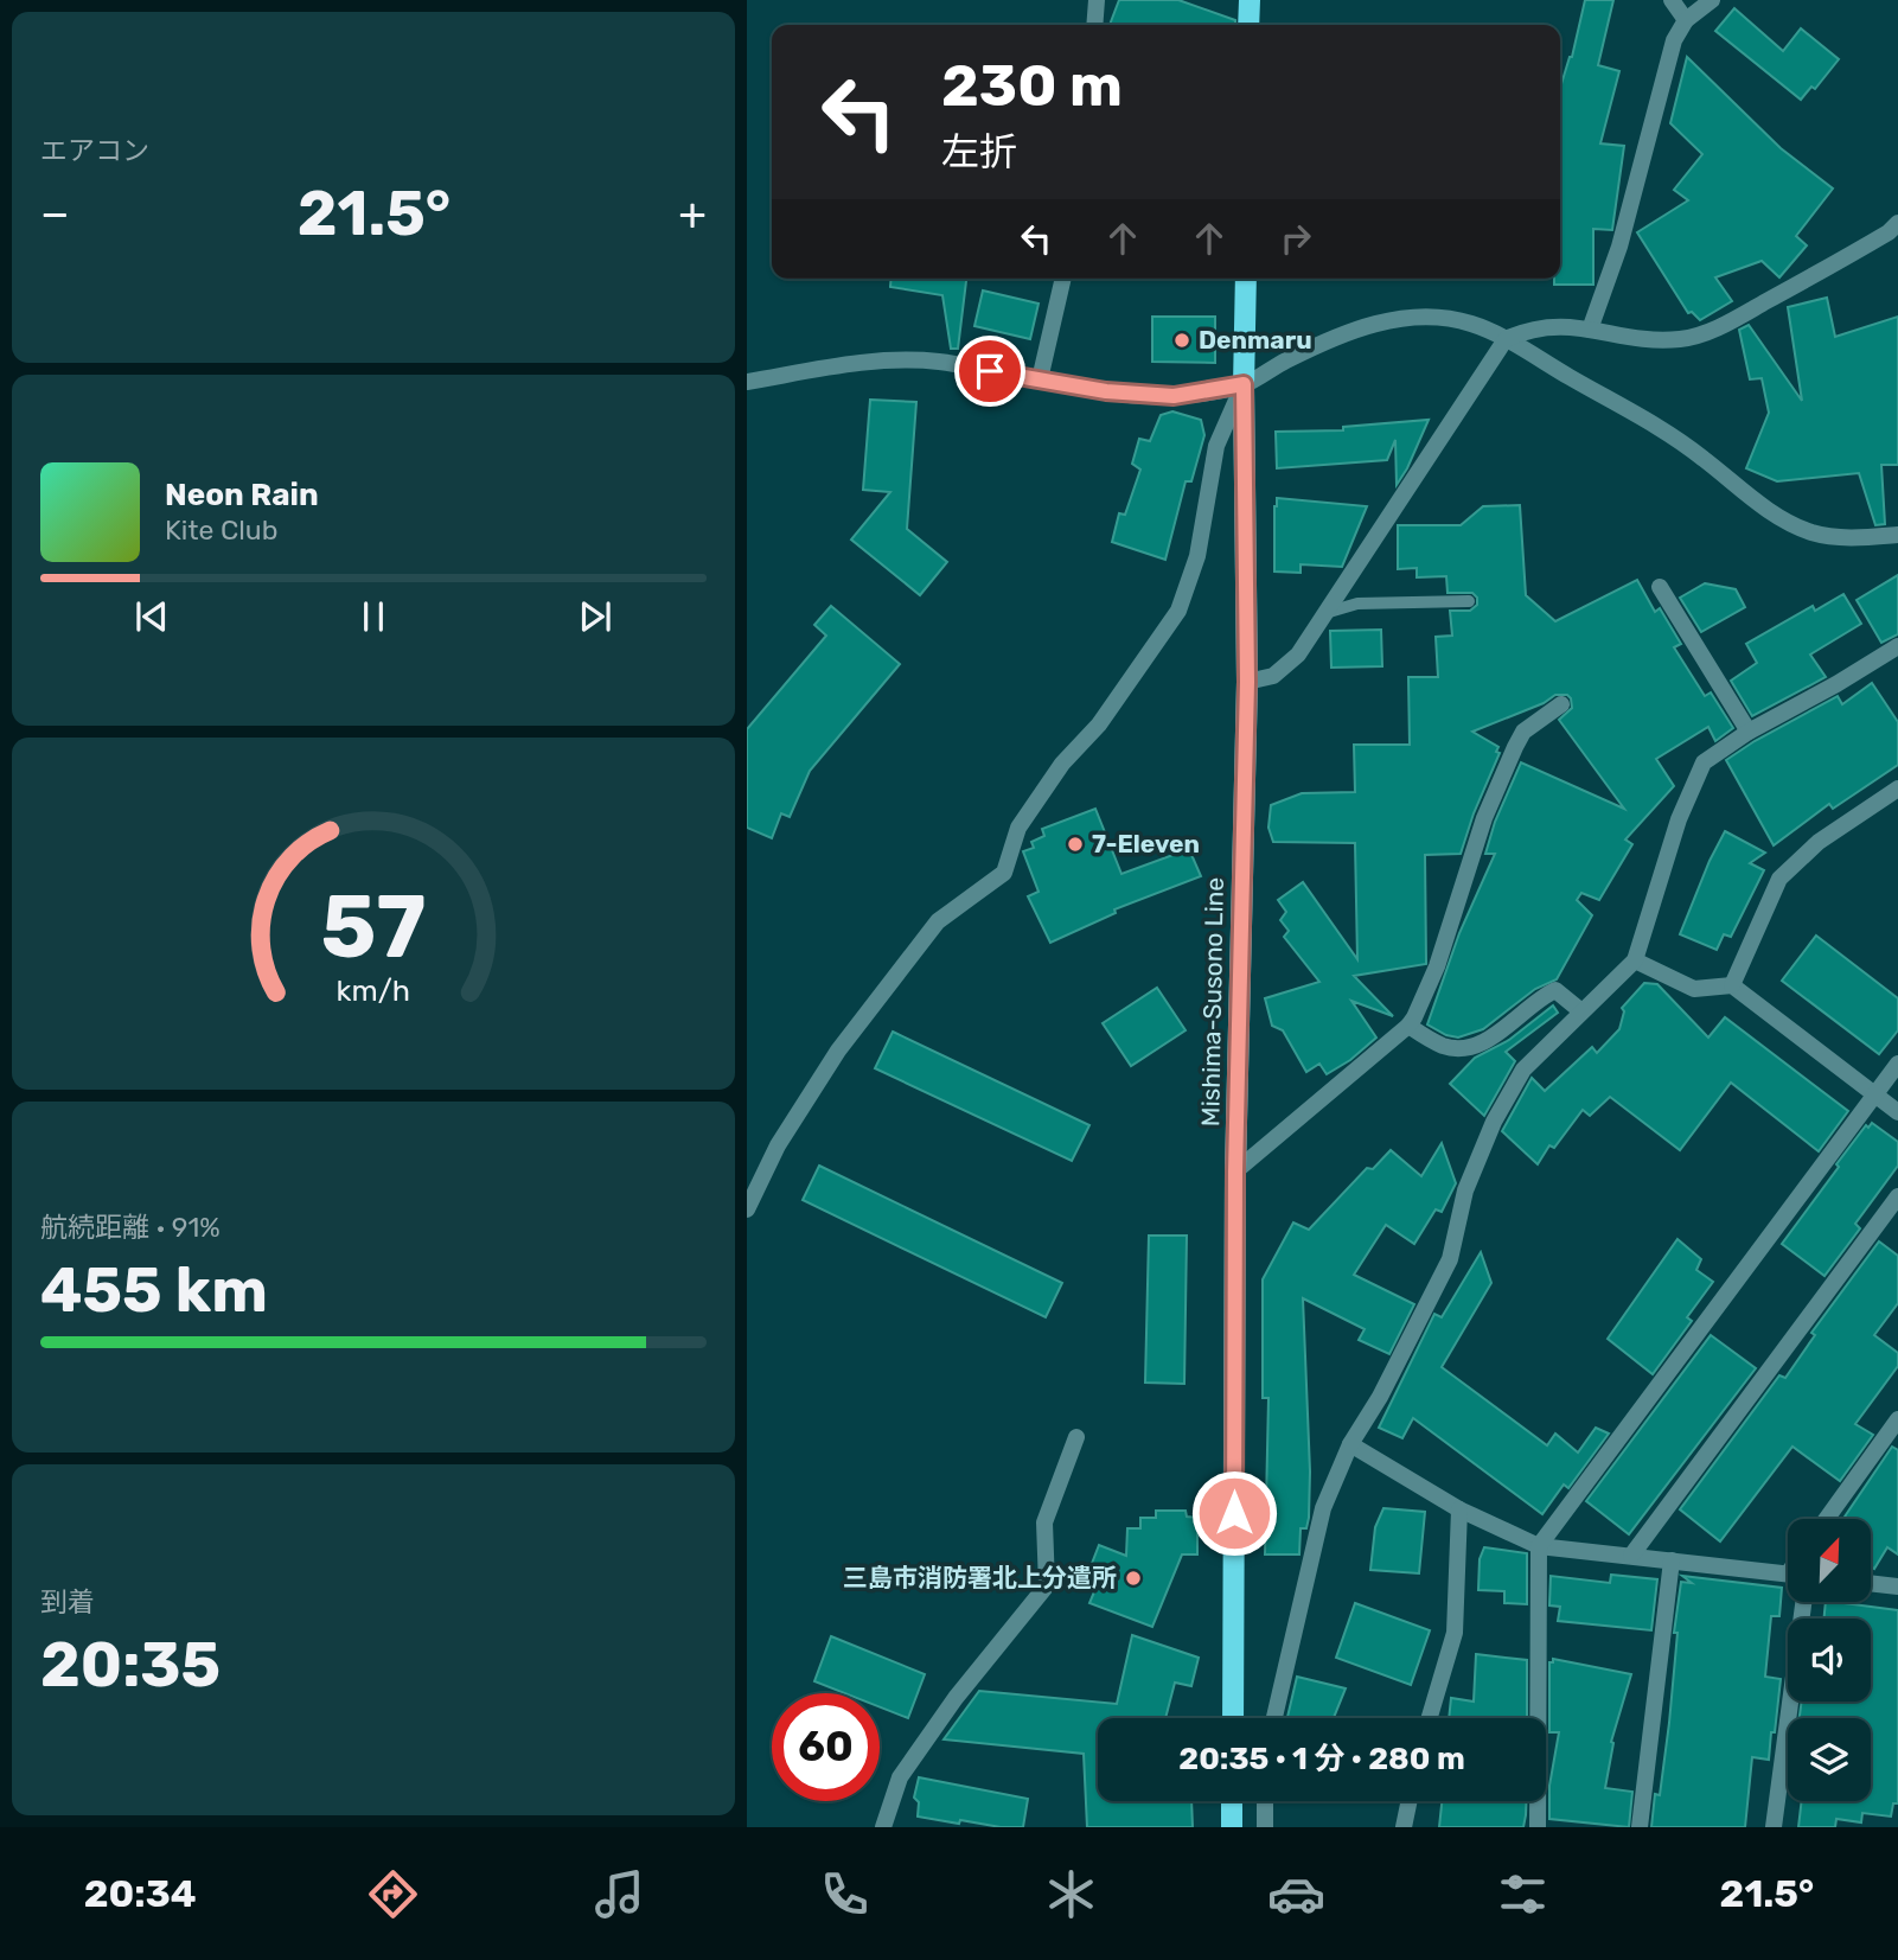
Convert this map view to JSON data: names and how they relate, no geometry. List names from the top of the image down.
{
  "streets": {
    "main road": ["Mishima-Susono Line"]
  },
  "places": ["Denmaru", "7-Eleven", "三島市消防署北上分遣所"],
  "north": "top right",
  "page": {
    "tile": [
      "エアコン",
      ["航続距離 · 91%", "455 km"],
      ["到着", "20:35"]
    ],
    "turn": ["230 m", "左折"],
    "heat": ["−", "21.5°", "+"],
    "song": ["Neon Rain", "Kite Club"],
    "limit": "60",
    "trip": "20:35 · 1 分 · 280 m",
    "tabs": ["20:34", "21.5°"],
    "gauge": ["57", "km/h"]
  }
}
